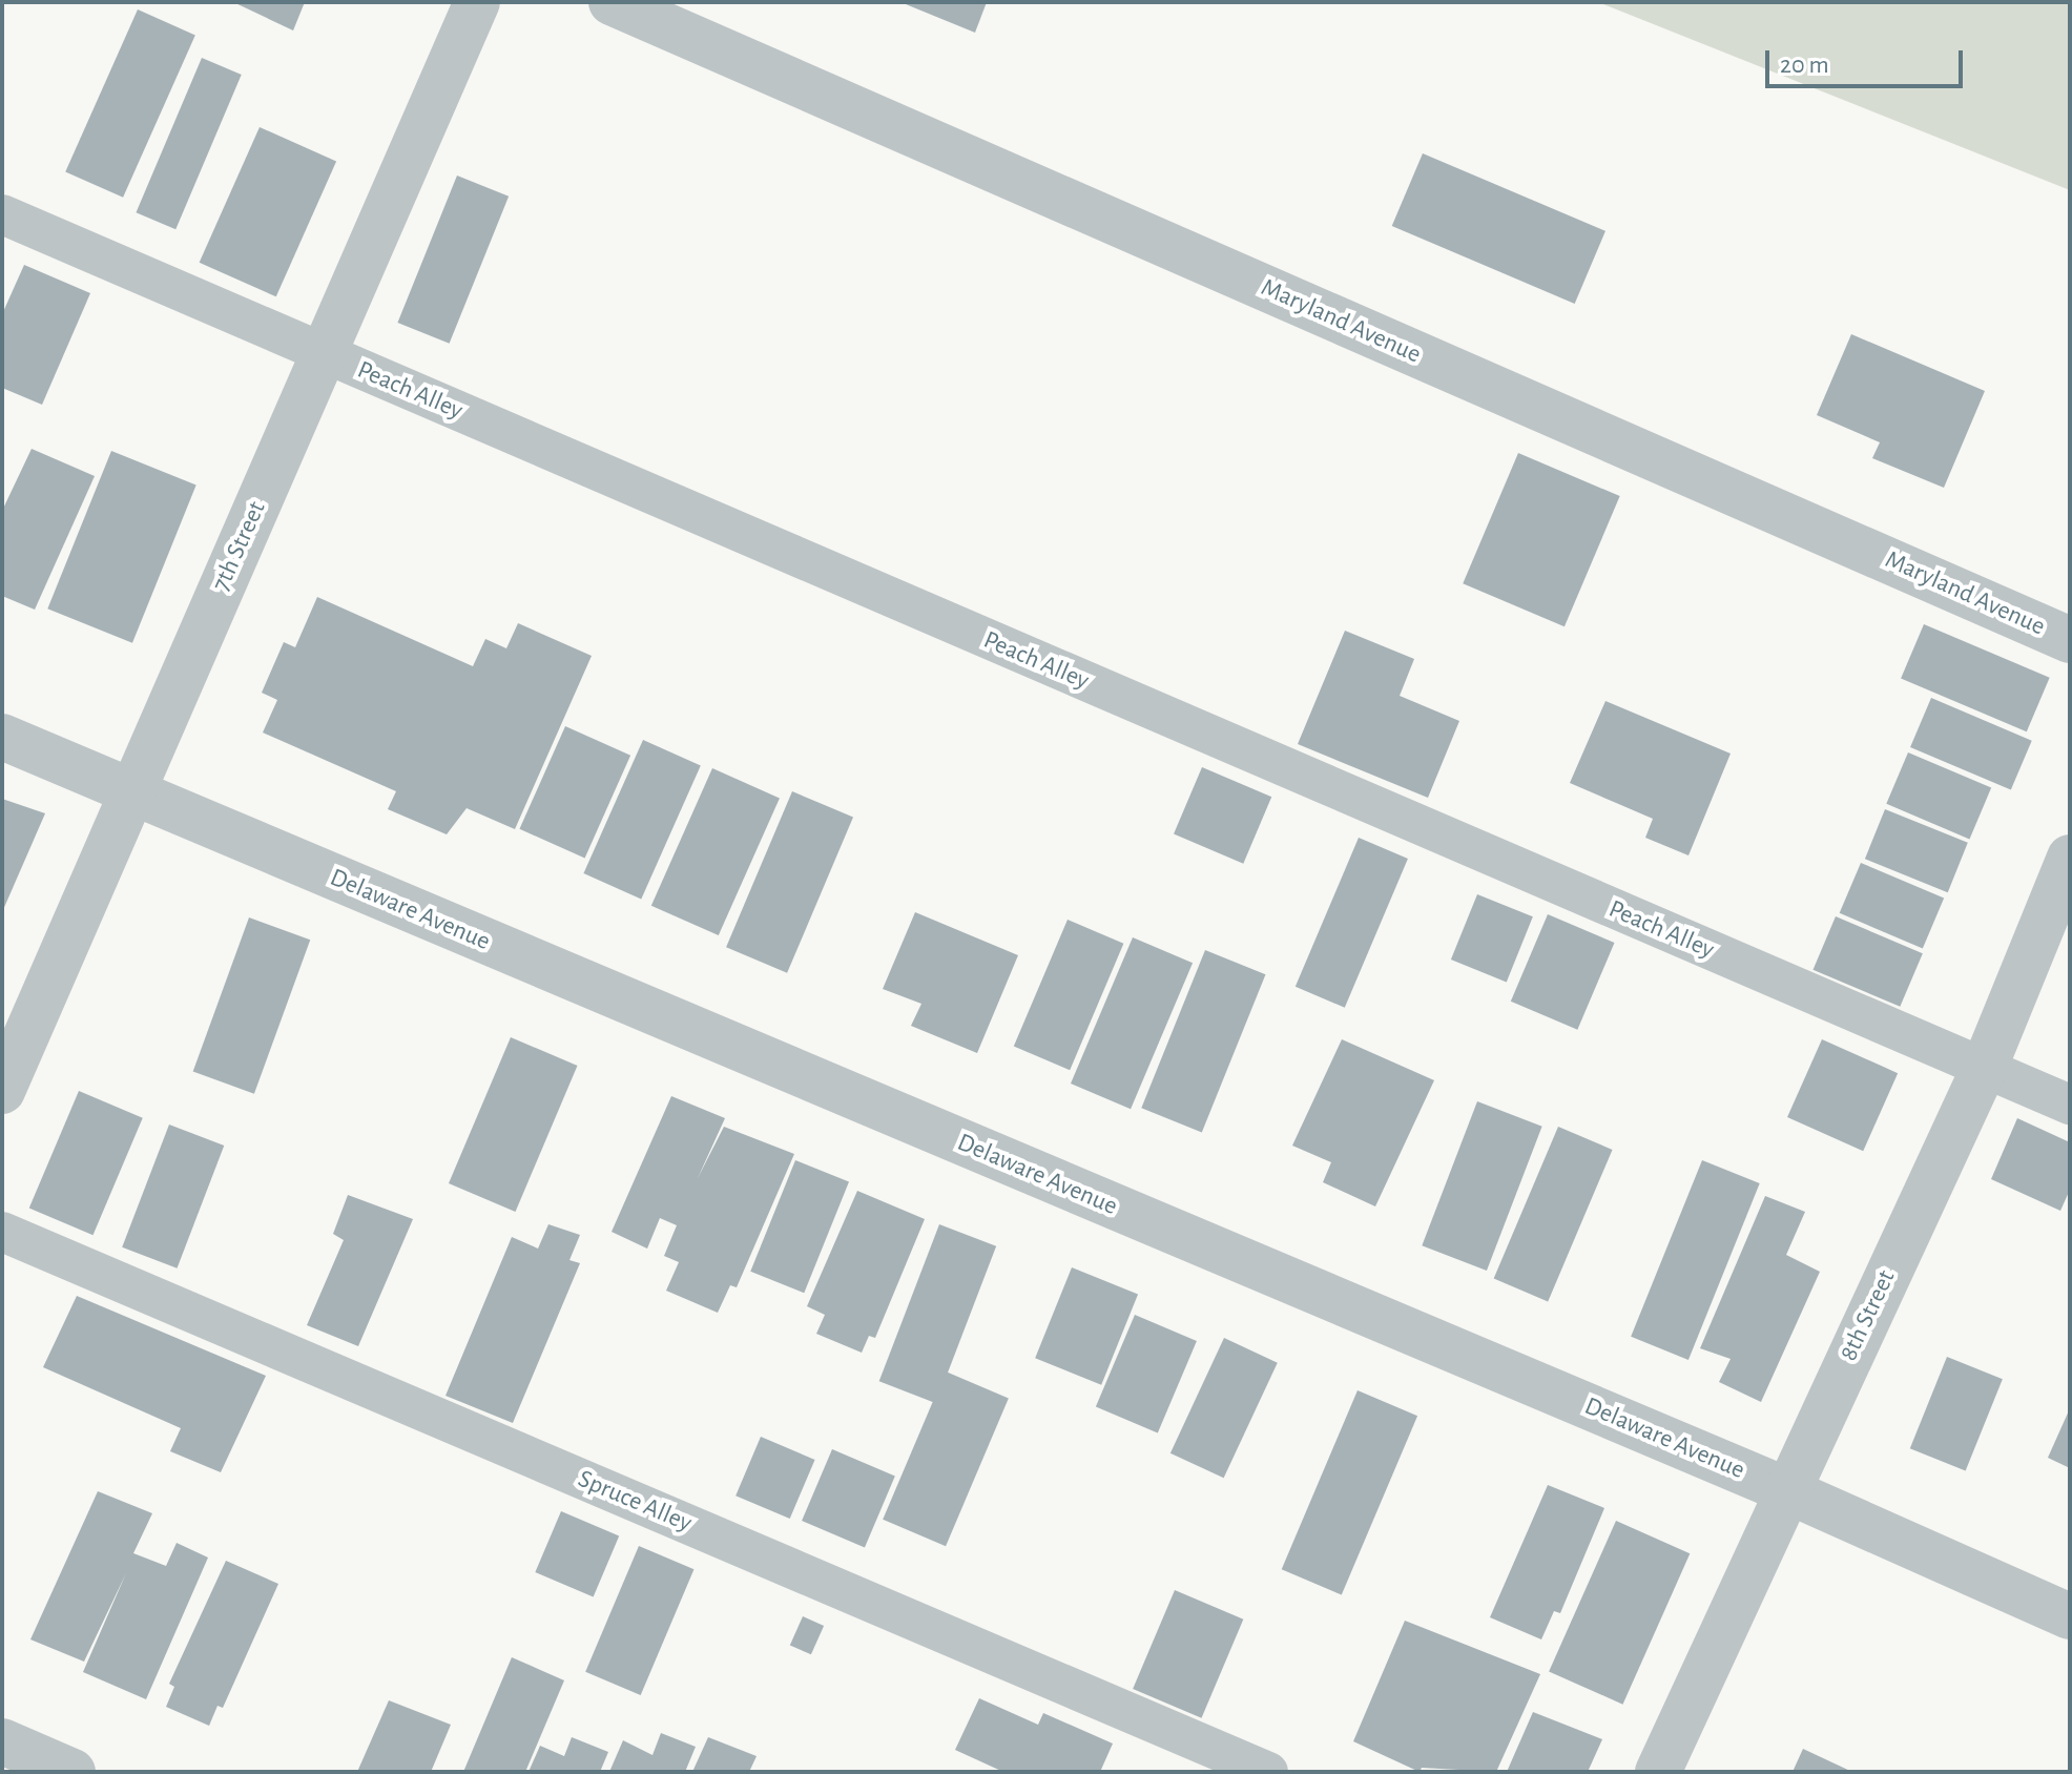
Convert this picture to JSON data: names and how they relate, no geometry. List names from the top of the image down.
{
  "streets": {
    "street": [
      "Maryland Avenue",
      "7th Street",
      "Delaware Avenue",
      "8th Street"
    ],
    "lane": ["Peach Alley", "Spruce Alley"]
  },
  "crossings": [
    ["Peach Alley", "7th Street"],
    ["Peach Alley", "8th Street"],
    ["7th Street", "Delaware Avenue"],
    ["Delaware Avenue", "8th Street"]
  ],
  "scale_bar": "20 m"
}
